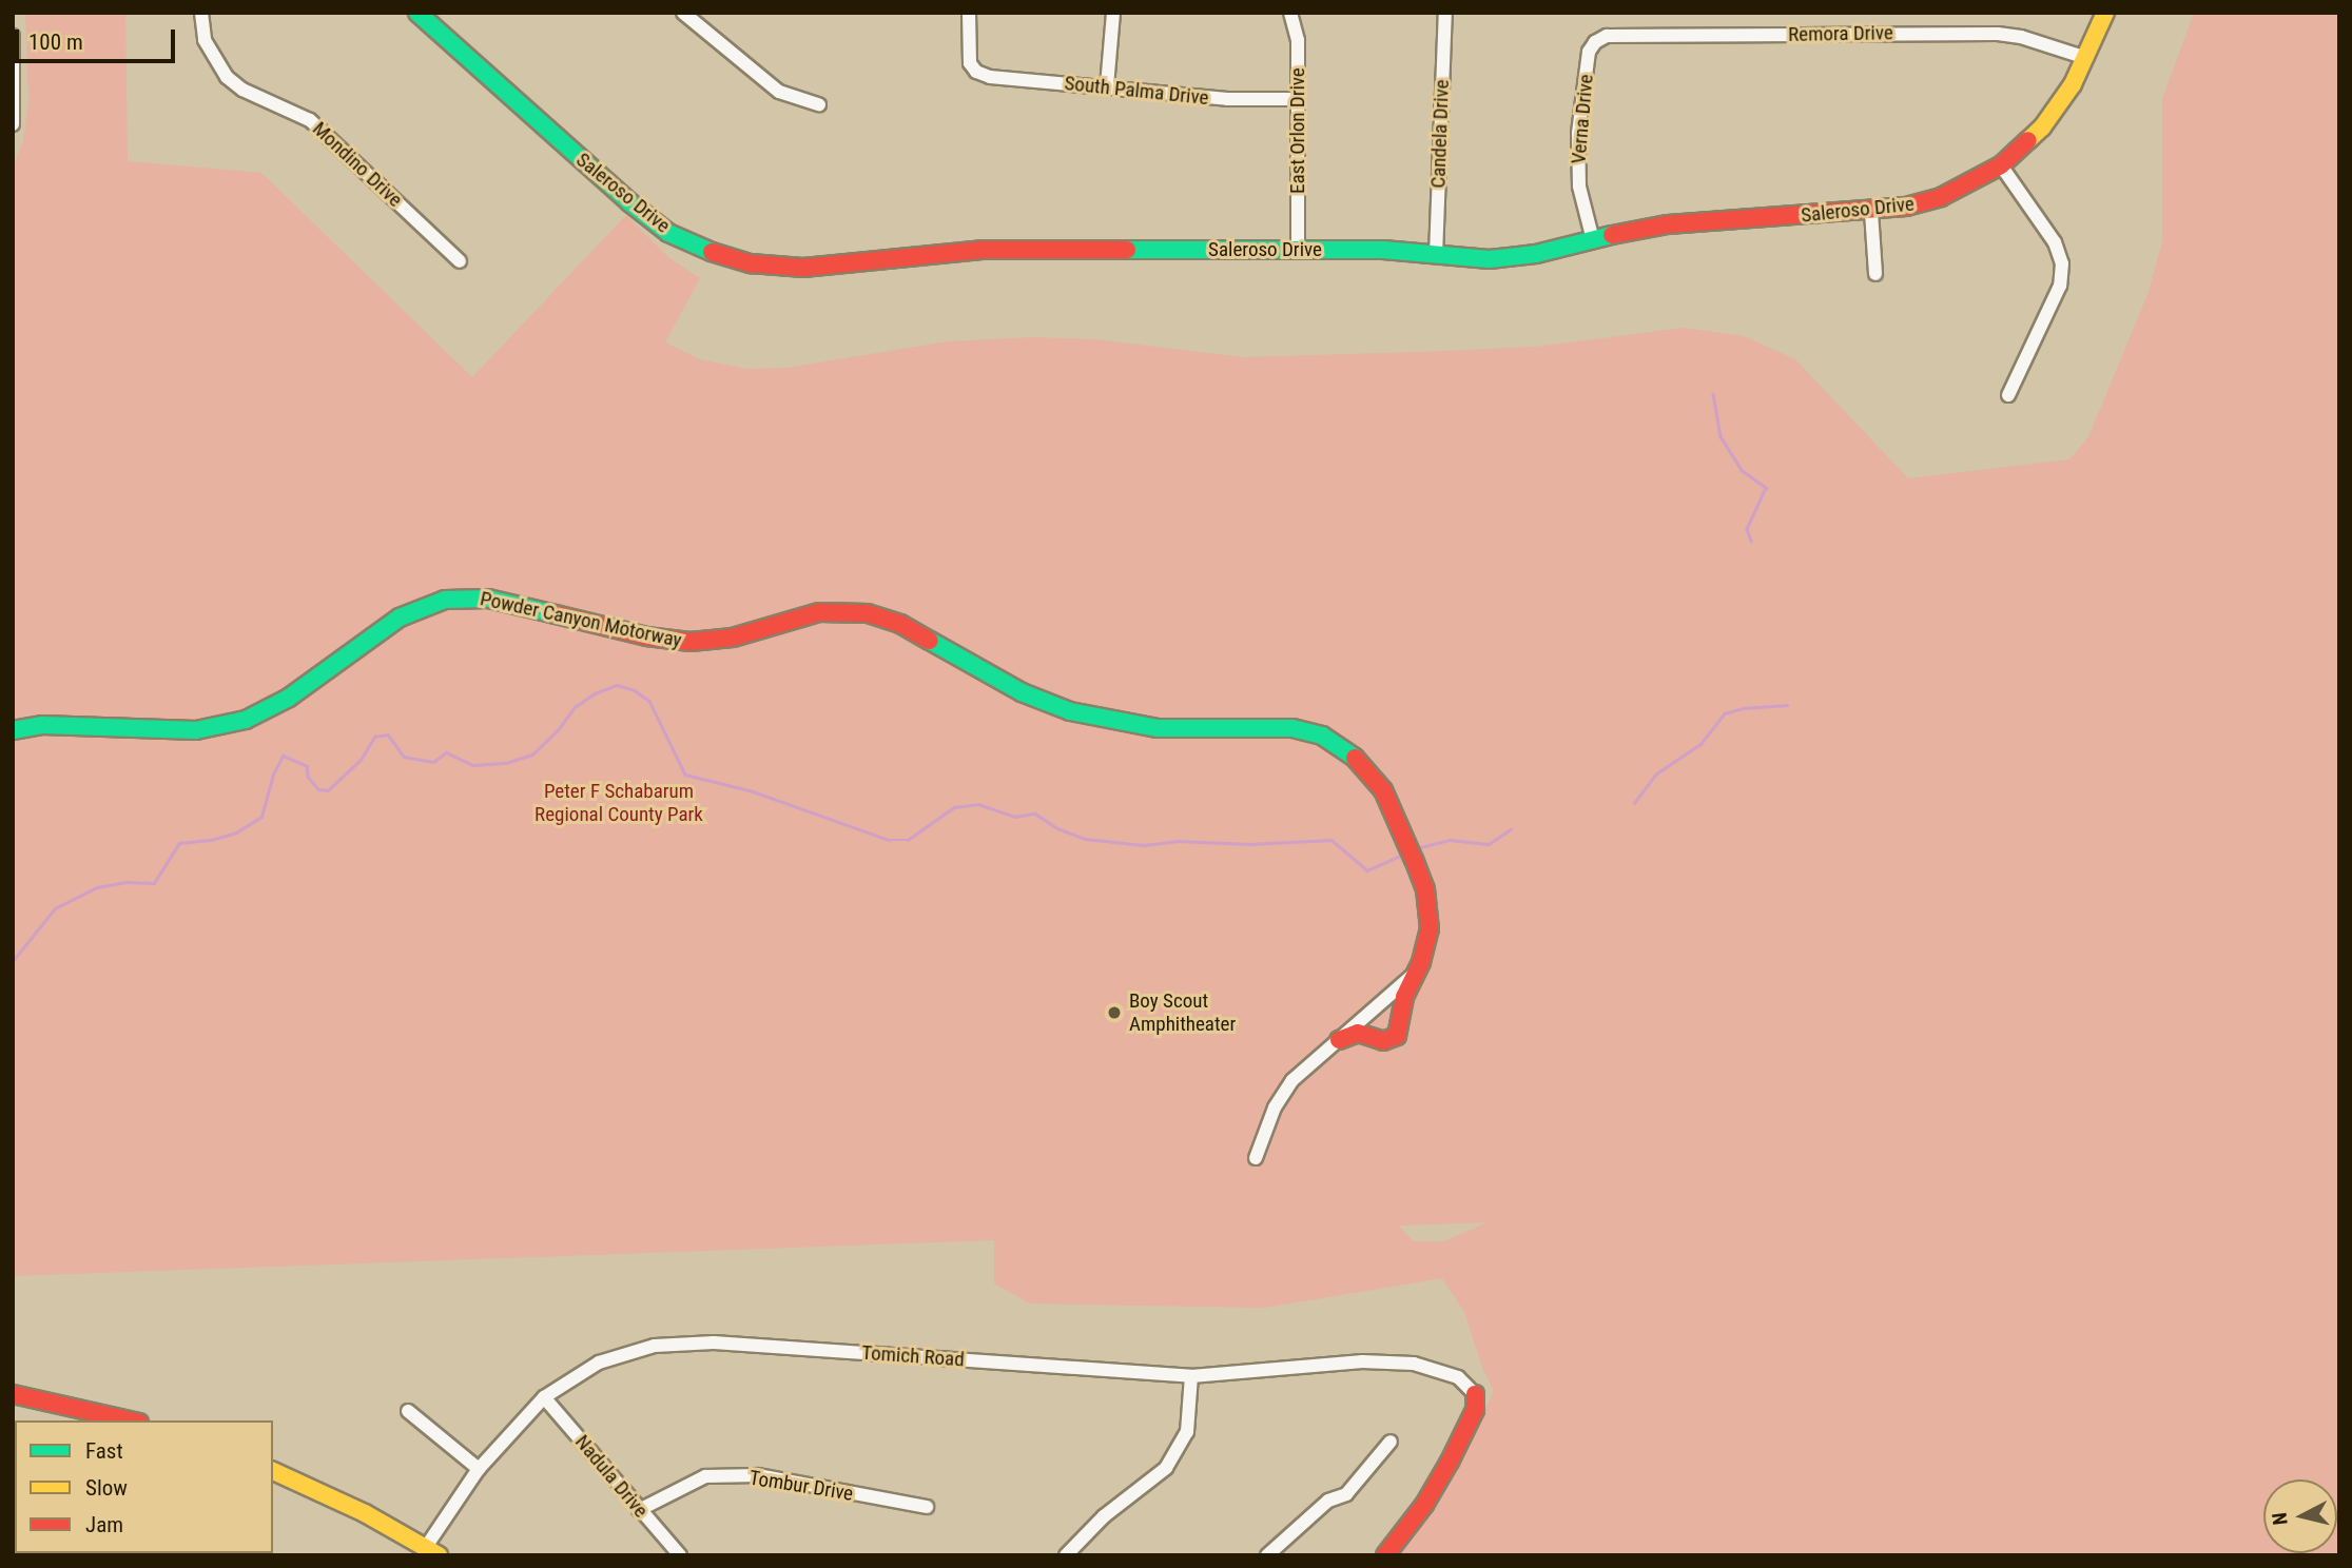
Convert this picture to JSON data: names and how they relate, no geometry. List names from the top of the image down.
{
  "streets": {
    "street": [
      "Remora Drive",
      "South Palma Drive",
      "Verna Drive",
      "East Orlon Drive",
      "Candela Drive",
      "Mondino Drive",
      "Saleroso Drive",
      "Powder Canyon Motorway",
      "Tomich Road",
      "Nadula Drive",
      "Tombur Drive"
    ]
  },
  "crossings": [
    ["Remora Drive", "Verna Drive"],
    ["Remora Drive", "Saleroso Drive"],
    ["South Palma Drive", "East Orlon Drive"],
    ["Verna Drive", "Saleroso Drive"],
    ["East Orlon Drive", "Saleroso Drive"],
    ["Candela Drive", "Saleroso Drive"],
    ["Tomich Road", "Nadula Drive"],
    ["Nadula Drive", "Tombur Drive"]
  ],
  "parks": ["Peter F Schabarum Regional County Park"],
  "places": ["Boy Scout Amphitheater"],
  "legend": ["Fast", "Slow", "Jam"],
  "scale_bar": "100 m",
  "north": "left"
}
